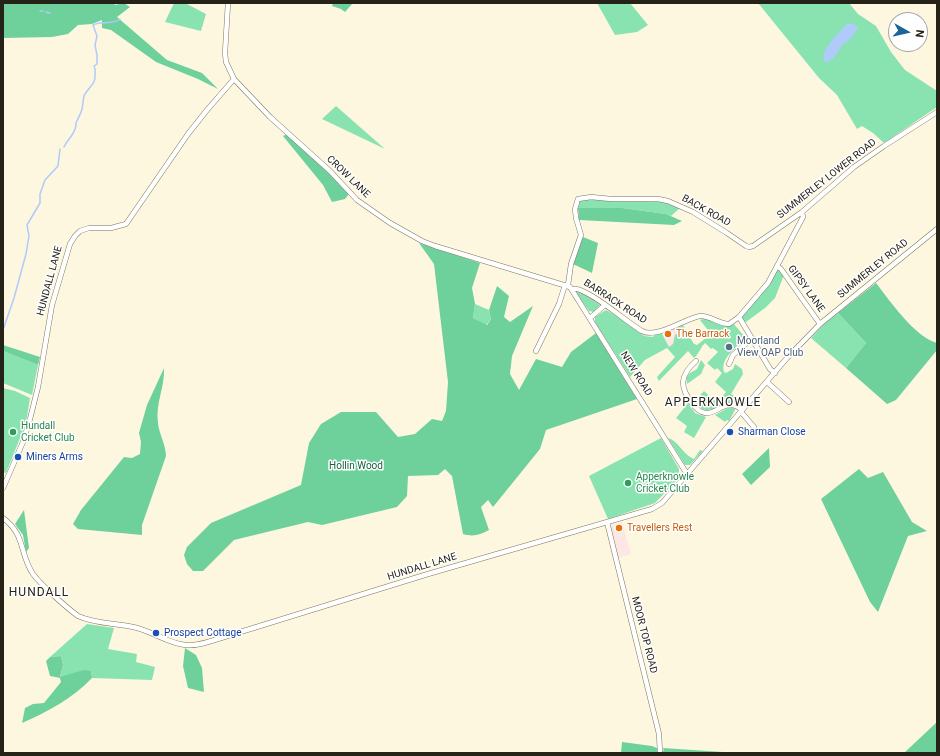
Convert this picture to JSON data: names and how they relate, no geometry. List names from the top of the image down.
{
  "streets": {
    "street": [
      "CROW LANE",
      "SUMMERLEY LOWER ROAD",
      "BACK ROAD",
      "SUMMERLEY ROAD",
      "HUNDALL LANE",
      "GIPSY LANE",
      "BARRACK ROAD",
      "NEW ROAD",
      "MOOR TOP ROAD"
    ]
  },
  "crossings": [
    ["CROW LANE", "BACK ROAD"],
    ["CROW LANE", "HUNDALL LANE"],
    ["CROW LANE", "BARRACK ROAD"],
    ["CROW LANE", "NEW ROAD"],
    ["SUMMERLEY LOWER ROAD", "BACK ROAD"],
    ["BACK ROAD", "BARRACK ROAD"],
    ["BACK ROAD", "NEW ROAD"],
    ["SUMMERLEY ROAD", "HUNDALL LANE"],
    ["SUMMERLEY ROAD", "GIPSY LANE"],
    ["HUNDALL LANE", "GIPSY LANE"],
    ["HUNDALL LANE", "NEW ROAD"],
    ["HUNDALL LANE", "MOOR TOP ROAD"],
    ["BARRACK ROAD", "NEW ROAD"]
  ],
  "districts": ["APPERKNOWLE", "HUNDALL"],
  "parks": ["Hollin Wood"],
  "places": [
    "The Barrack",
    "Moorland View OAP Club",
    "Hundall Cricket Club",
    "Sharman Close",
    "Miners Arms",
    "Apperknowle Cricket Club",
    "Travellers Rest",
    "Prospect Cottage"
  ],
  "north": "right"
}
